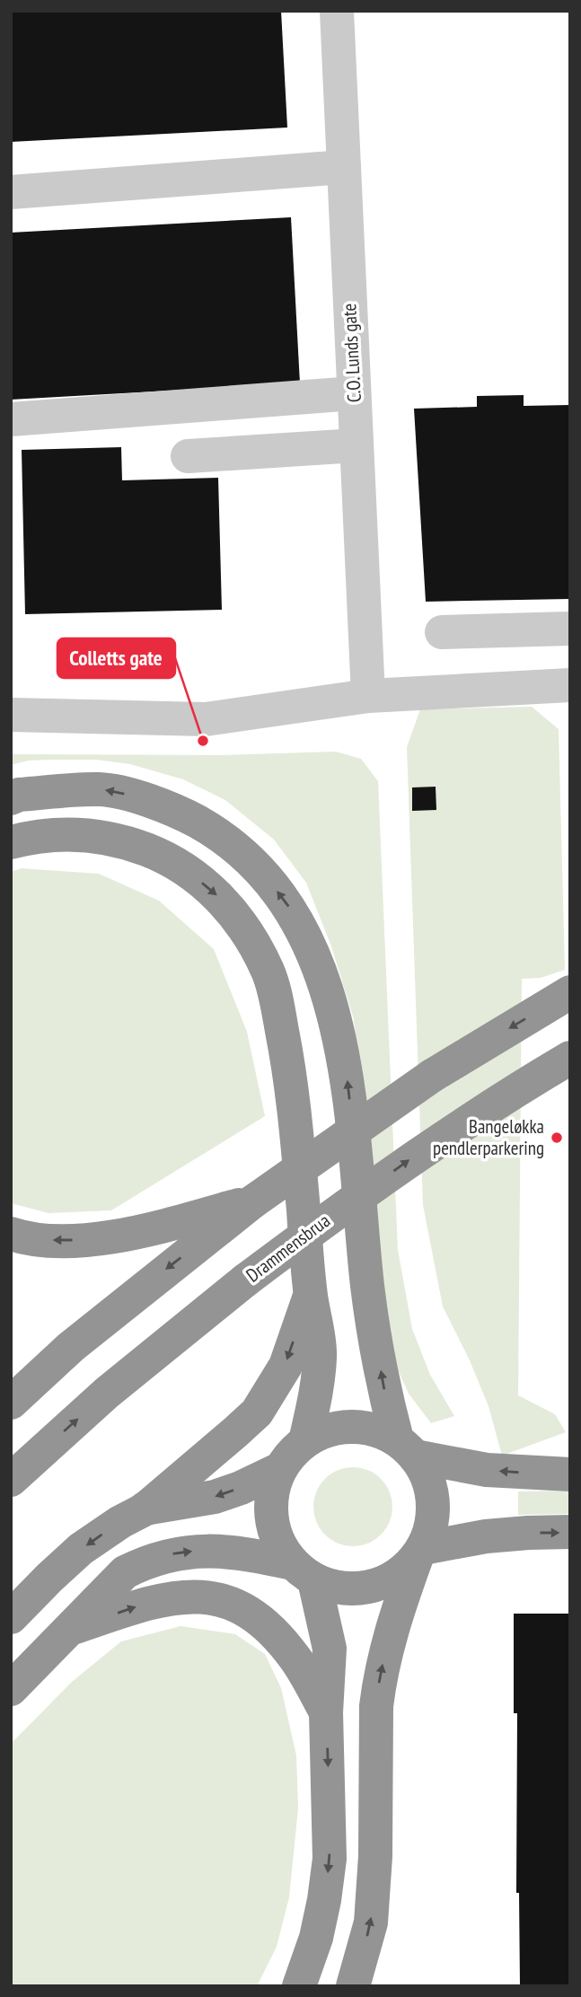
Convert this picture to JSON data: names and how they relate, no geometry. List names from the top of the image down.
{
  "streets": {
    "highway": ["Drammensbrua"],
    "street": ["C.O. Lunds gate"]
  },
  "places": ["Colletts gate", "Bangeløkka pendlerparkering"]
}
